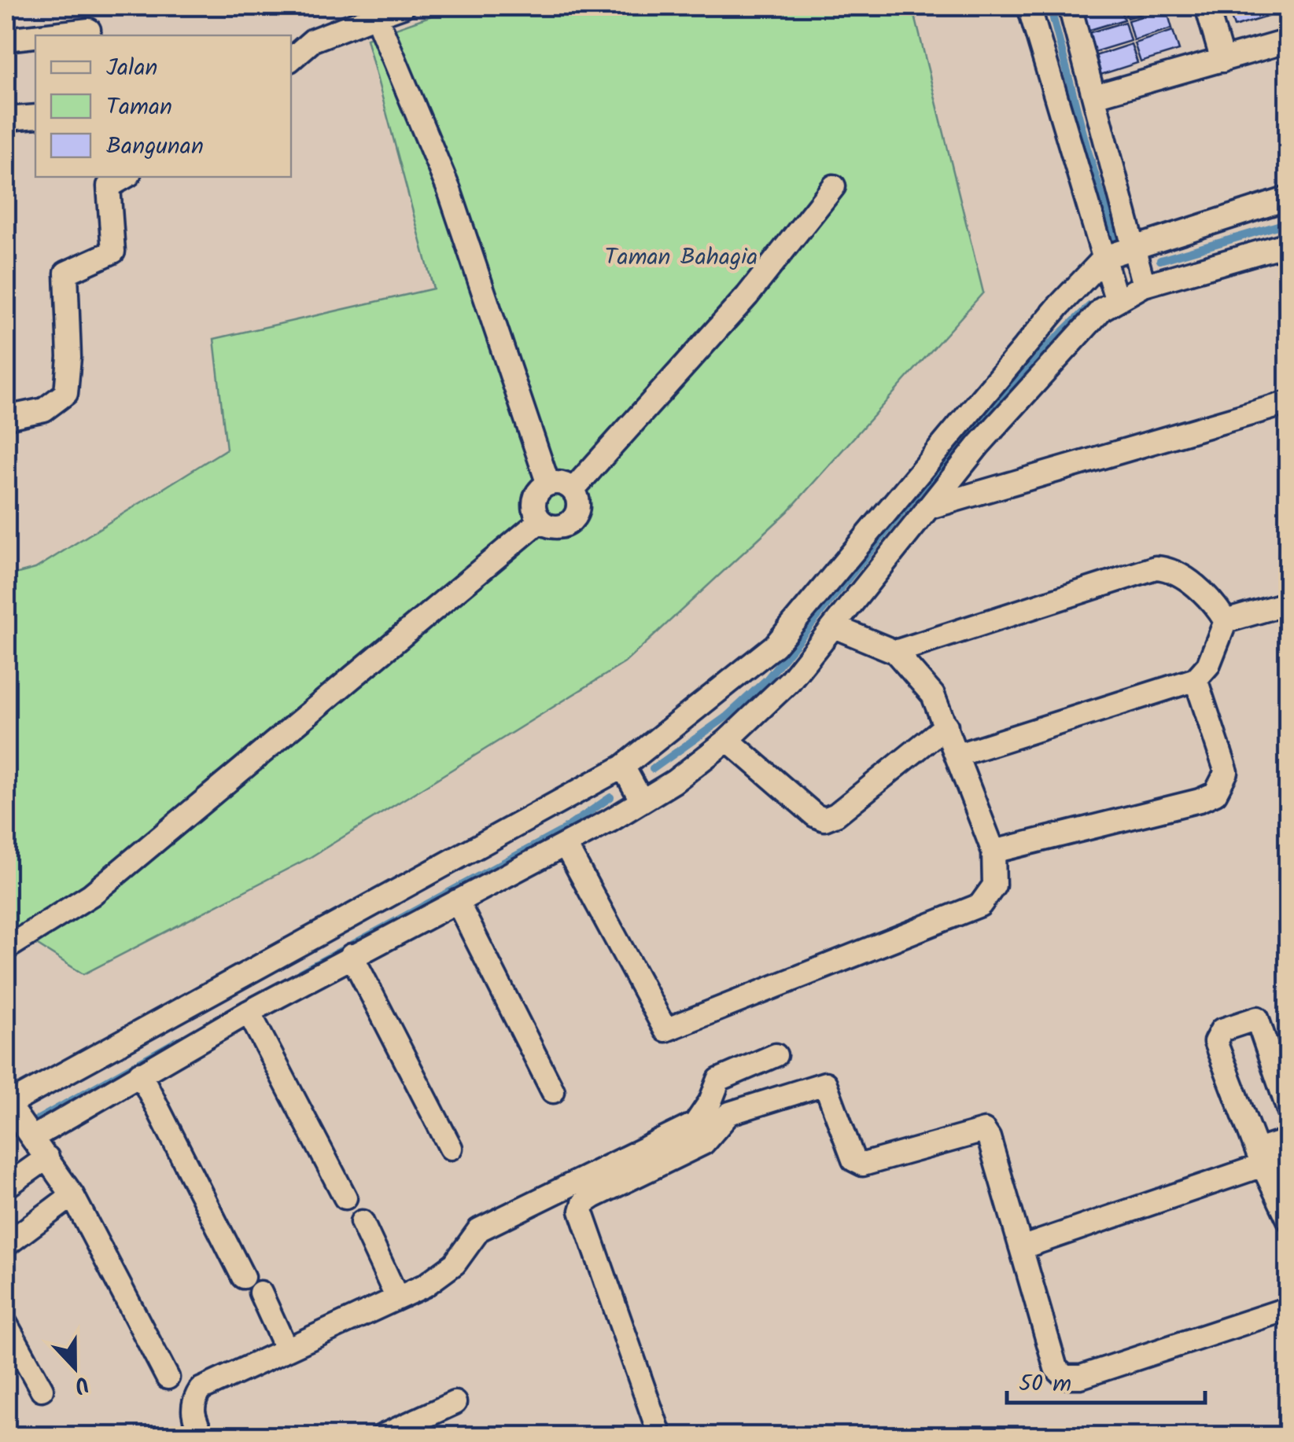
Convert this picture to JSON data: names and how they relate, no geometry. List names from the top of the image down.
{
  "parks": ["Taman Bahagia"],
  "legend": ["Jalan", "Taman", "Bangunan"],
  "scale_bar": "50 m",
  "north": "bottom"
}
